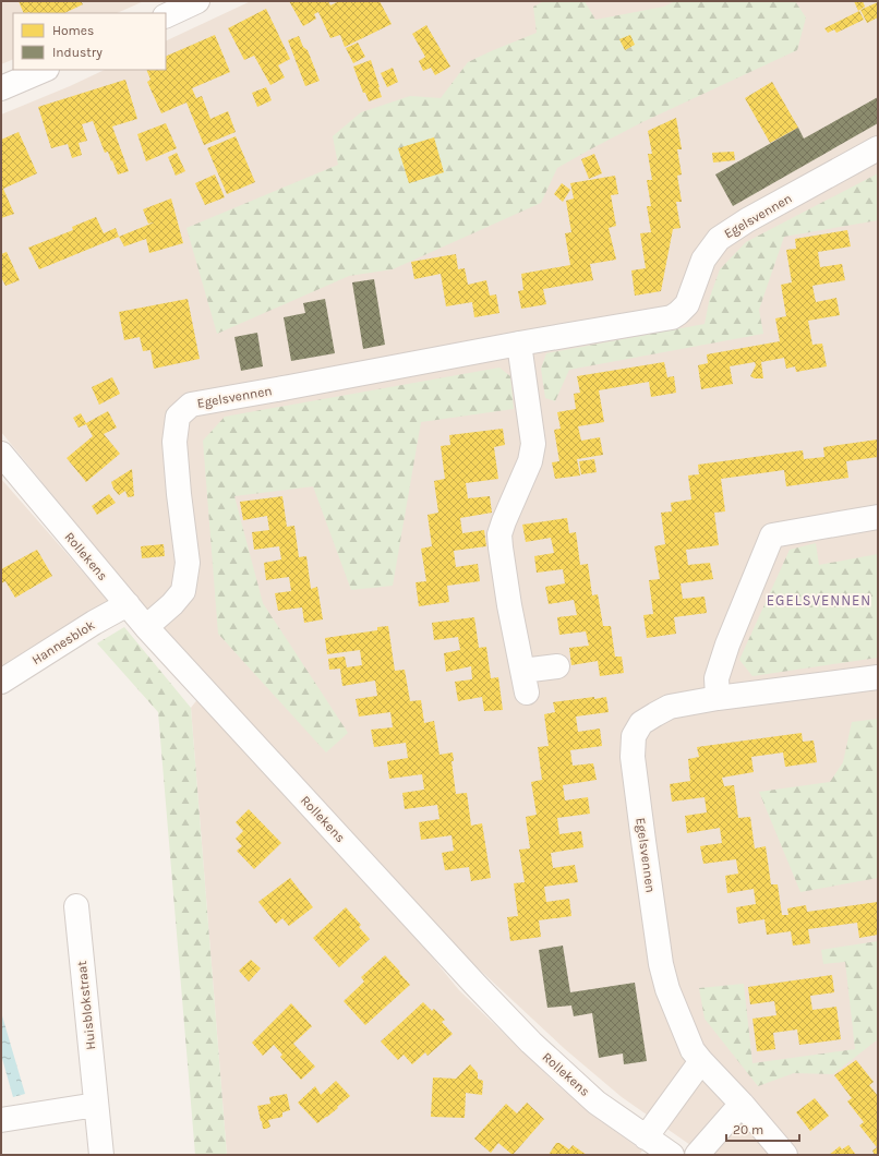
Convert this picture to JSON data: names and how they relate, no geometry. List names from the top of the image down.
{
  "streets": {
    "street": [
      "Egelsvennen",
      "Rollekens",
      "Hannesblok",
      "Huisblokstraat"
    ]
  },
  "crossings": [
    ["Egelsvennen", "Rollekens"],
    ["Rollekens", "Hannesblok"]
  ],
  "districts": ["EGELSVENNEN"],
  "legend": ["Homes", "Industry"],
  "scale_bar": "20 m"
}
